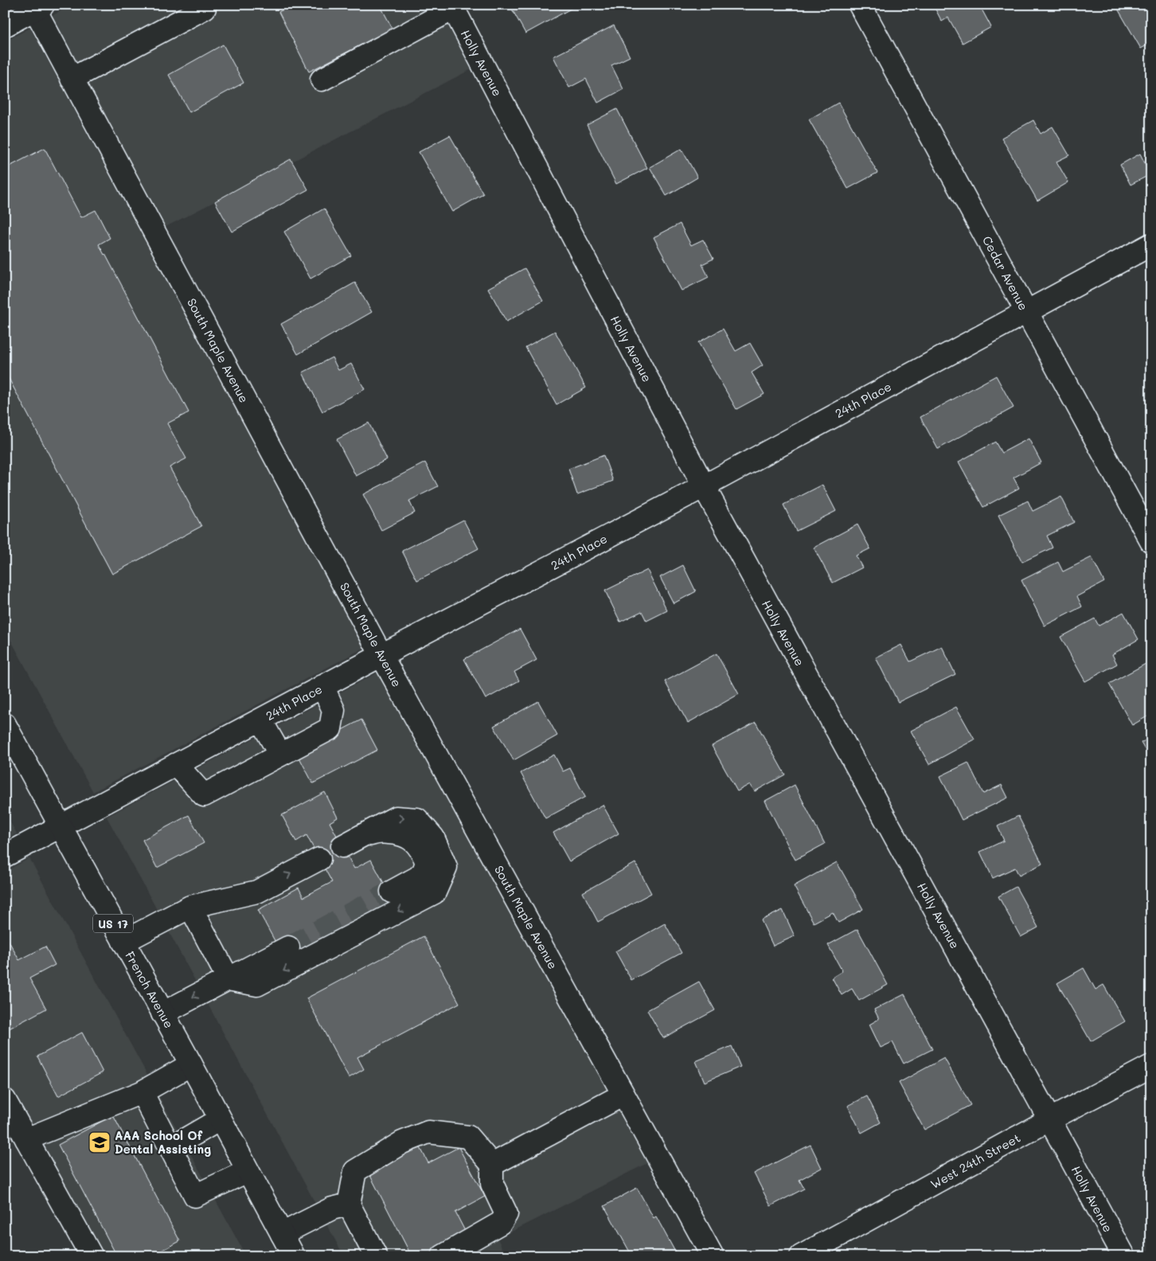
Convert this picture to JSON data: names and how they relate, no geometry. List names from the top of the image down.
{
  "streets": {
    "street": [
      "Holly Avenue",
      "Cedar Avenue",
      "South Maple Avenue",
      "24th Place",
      "US 17",
      "French Avenue",
      "West 24th Street"
    ]
  },
  "crossings": [
    ["Holly Avenue", "24th Place"],
    ["Holly Avenue", "West 24th Street"],
    ["Cedar Avenue", "24th Place"],
    ["South Maple Avenue", "24th Place"],
    ["24th Place", "French Avenue"]
  ],
  "places": {
    "school or university": ["AAA School Of Dental Assisting"]
  }
}
